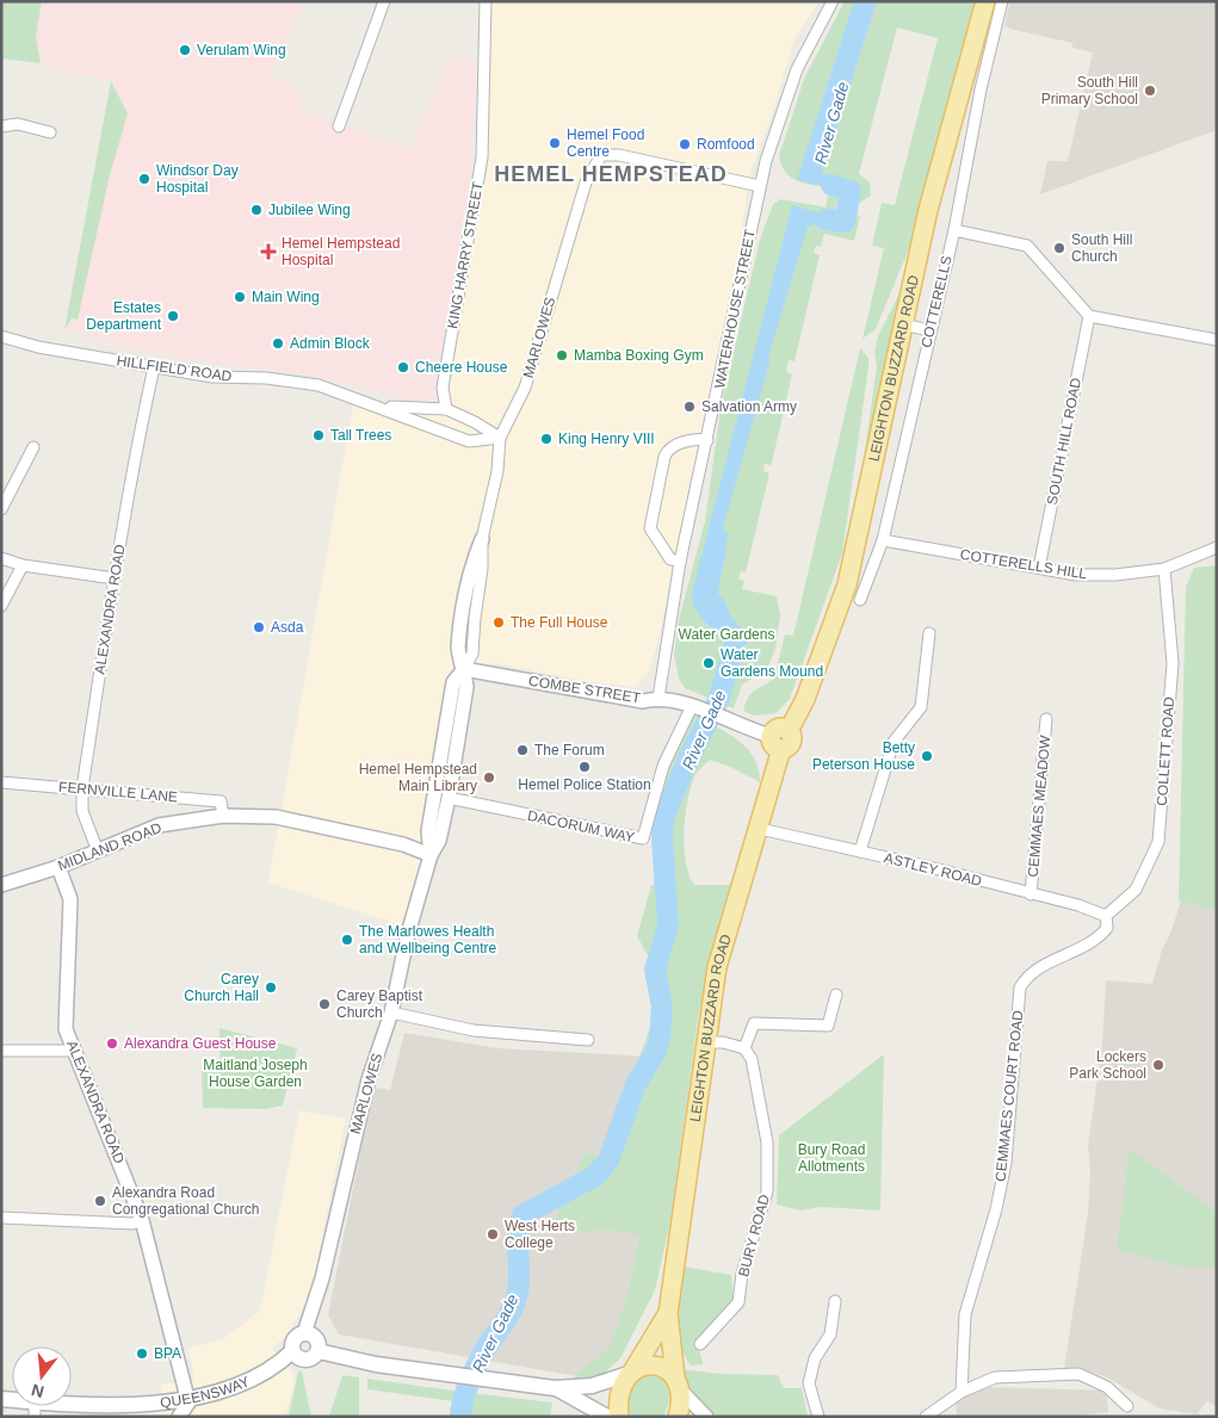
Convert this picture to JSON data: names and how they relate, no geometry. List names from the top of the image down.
{
  "streets": {
    "main road": ["LEIGHTON BUZZARD ROAD", "QUEENSWAY"],
    "street": [
      "KING HARRY STREET",
      "COTTERELLS",
      "WATERHOUSE STREET",
      "MARLOWES",
      "HILLFIELD ROAD",
      "SOUTH HILL ROAD",
      "COTTERELLS HILL",
      "ALEXANDRA ROAD",
      "COMBE STREET",
      "COLLETT ROAD",
      "FERNVILLE LANE",
      "CEMMAES MEADOW",
      "DACORUM WAY",
      "MIDLAND ROAD",
      "ASTLEY ROAD",
      "CEMMAES COURT ROAD",
      "BURY ROAD"
    ]
  },
  "crossings": [
    ["KING HARRY STREET", "HILLFIELD ROAD"],
    ["COTTERELLS", "COTTERELLS HILL"],
    ["WATERHOUSE STREET", "MARLOWES"],
    ["WATERHOUSE STREET", "COMBE STREET"],
    ["MARLOWES", "HILLFIELD ROAD"],
    ["MARLOWES", "COMBE STREET"],
    ["MARLOWES", "DACORUM WAY"],
    ["MARLOWES", "MIDLAND ROAD"],
    ["MARLOWES", "QUEENSWAY"],
    ["HILLFIELD ROAD", "ALEXANDRA ROAD"],
    ["LEIGHTON BUZZARD ROAD", "COMBE STREET"],
    ["LEIGHTON BUZZARD ROAD", "ASTLEY ROAD"],
    ["SOUTH HILL ROAD", "COTTERELLS HILL"],
    ["COTTERELLS HILL", "COLLETT ROAD"],
    ["ALEXANDRA ROAD", "FERNVILLE LANE"],
    ["ALEXANDRA ROAD", "MIDLAND ROAD"],
    ["ALEXANDRA ROAD", "QUEENSWAY"],
    ["COMBE STREET", "DACORUM WAY"],
    ["COLLETT ROAD", "ASTLEY ROAD"],
    ["COLLETT ROAD", "CEMMAES COURT ROAD"],
    ["FERNVILLE LANE", "MIDLAND ROAD"],
    ["CEMMAES MEADOW", "ASTLEY ROAD"],
    ["ASTLEY ROAD", "CEMMAES COURT ROAD"]
  ],
  "districts": ["HEMEL HEMPSTEAD"],
  "water": ["River Gade"],
  "parks": ["Water Gardens", "Maitland Joseph House Garden", "Bury Road Allotments"],
  "places": {
    "other": [
      "Verulam Wing",
      "South Hill Primary School",
      "Hemel Food Centre",
      "Romfood",
      "Windsor Day Hospital",
      "Jubilee Wing",
      "South Hill Church",
      "Main Wing",
      "Estates Department",
      "Admin Block",
      "Mamba Boxing Gym",
      "Cheere House",
      "Salvation Army",
      "Tall Trees",
      "King Henry VIII",
      "The Full House",
      "Asda",
      "Water Gardens Mound",
      "The Forum",
      "Betty Peterson House",
      "Hemel Police Station",
      "Hemel Hempstead Main Library",
      "The Marlowes Health and Wellbeing Centre",
      "Carey Church Hall",
      "Carey Baptist Church",
      "Alexandra Guest House",
      "Lockers Park School",
      "Alexandra Road Congregational Church",
      "West Herts College",
      "BPA"
    ],
    "health": ["Hemel Hempstead Hospital"]
  },
  "north": "bottom"
}
